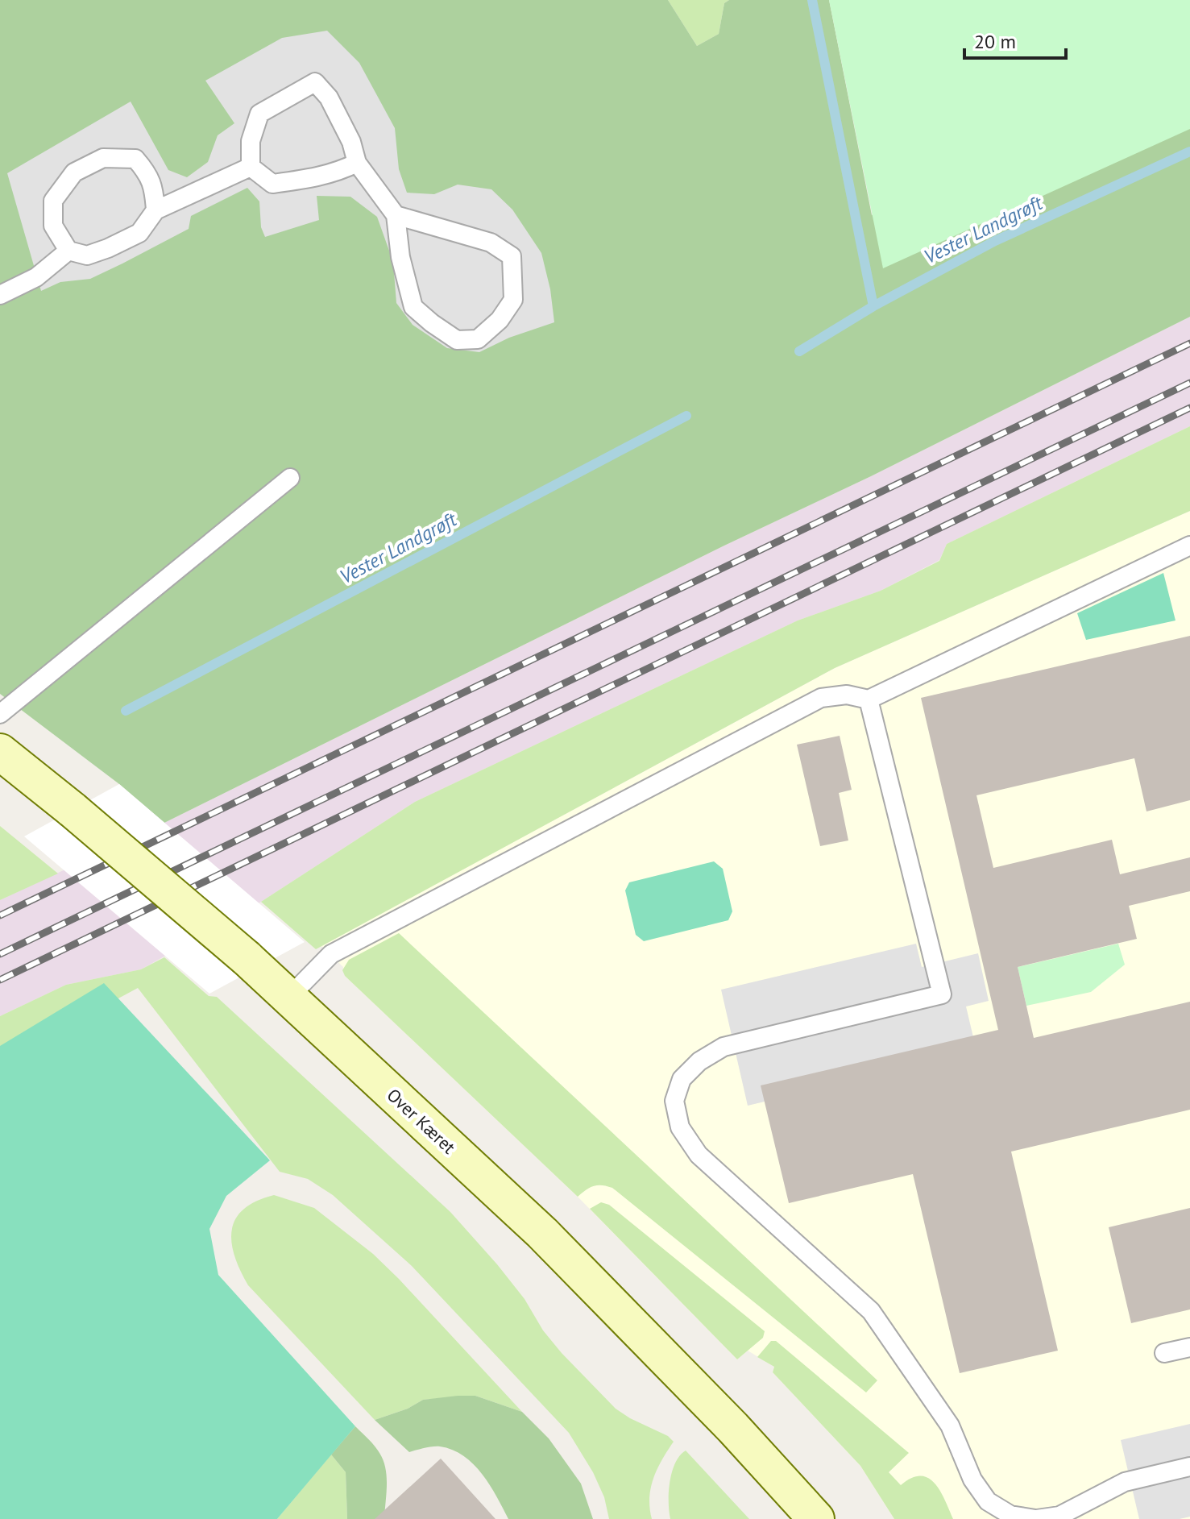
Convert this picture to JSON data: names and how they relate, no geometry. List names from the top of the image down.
{
  "streets": {
    "main road": ["Over Kæret"]
  },
  "water": ["Vester Landgrøft"],
  "scale_bar": "20 m"
}
